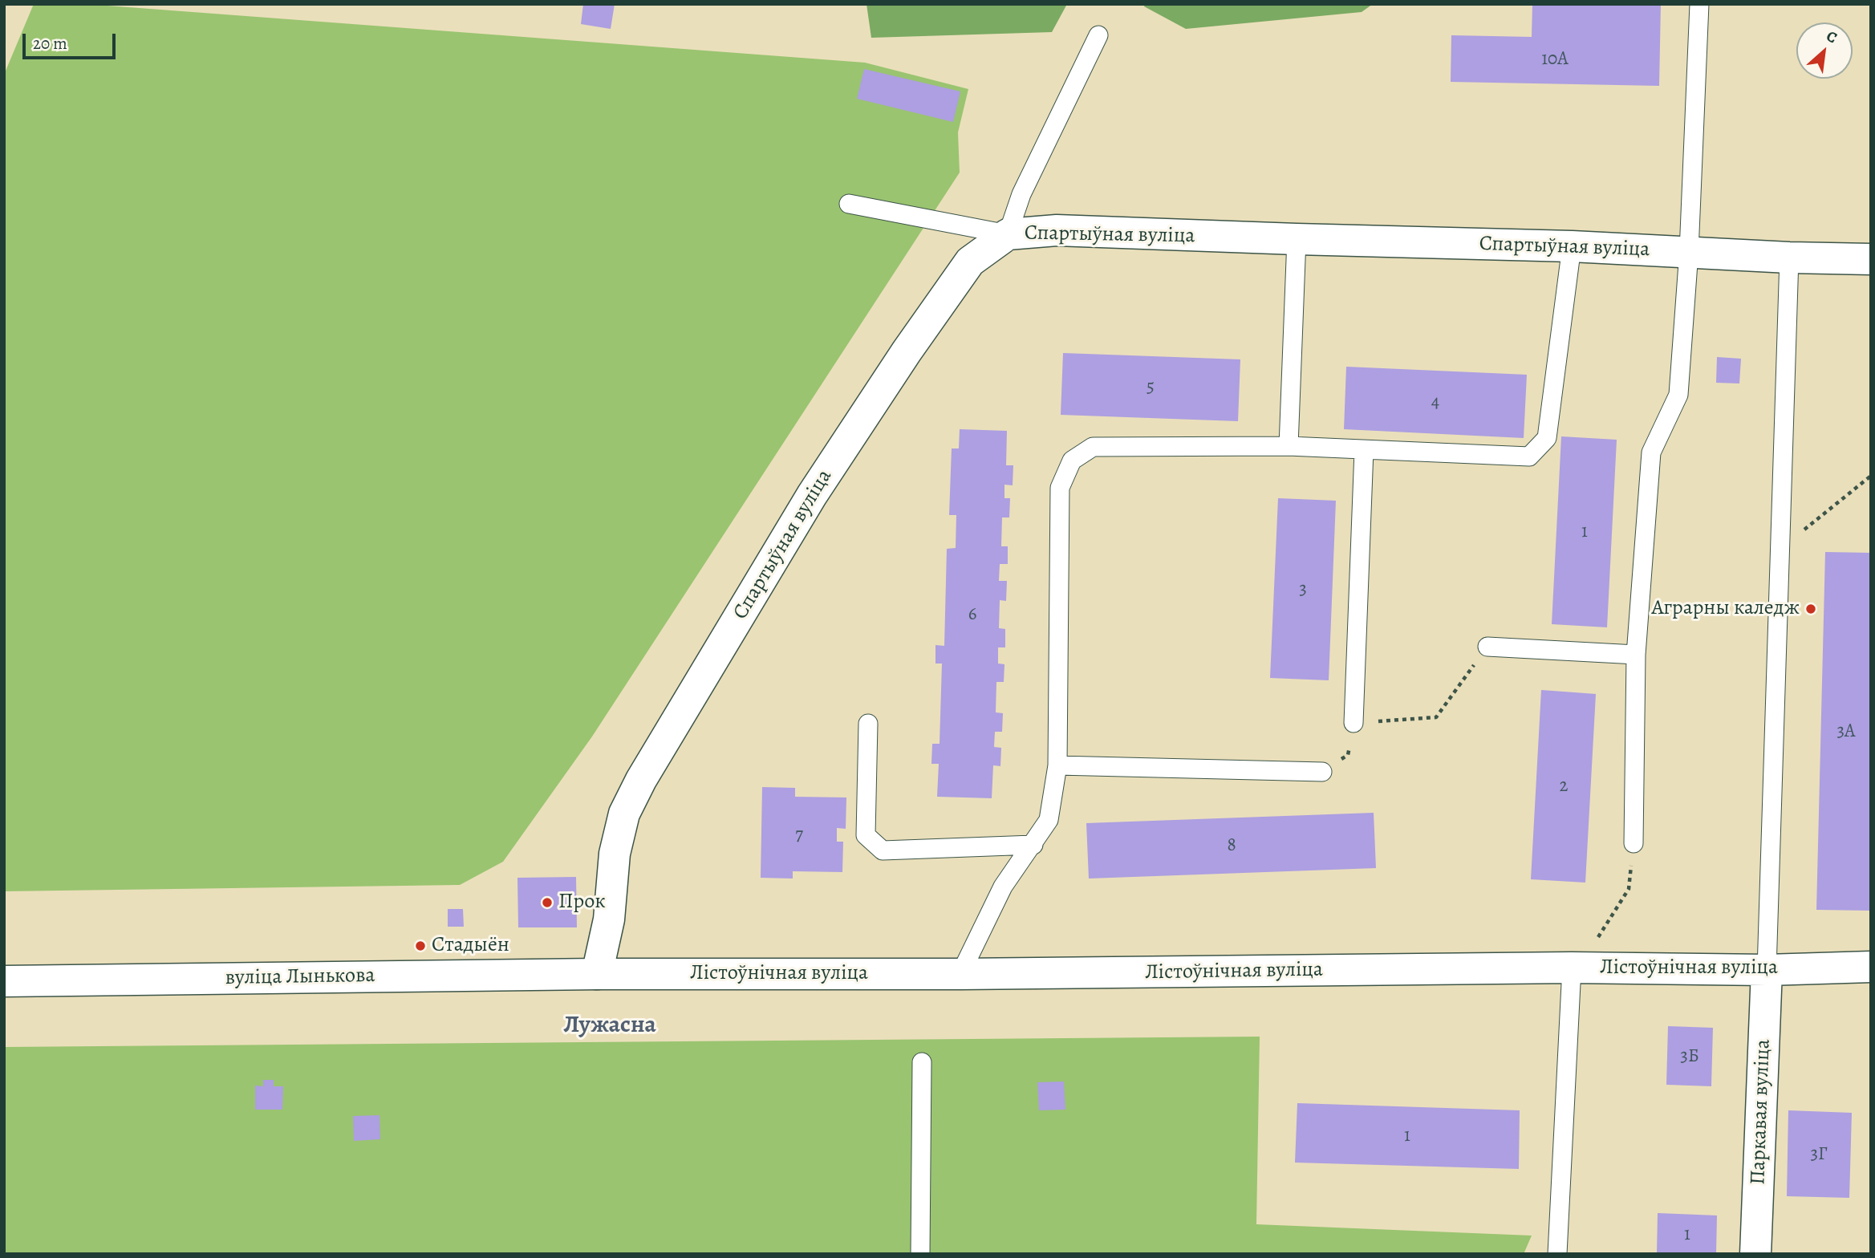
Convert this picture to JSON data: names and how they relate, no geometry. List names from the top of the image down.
{
  "streets": {
    "street": [
      "Спартыўная вуліца",
      "Лістоўнічная вуліца",
      "вуліца Лынькова",
      "Паркавая вуліца"
    ]
  },
  "crossings": [
    ["Спартыўная вуліца", "Лістоўнічная вуліца"],
    ["Спартыўная вуліца", "вуліца Лынькова"],
    ["Лістоўнічная вуліца", "вуліца Лынькова"],
    ["Лістоўнічная вуліца", "Паркавая вуліца"]
  ],
  "districts": ["Лужасна"],
  "places": ["Аграрны каледж", "Прок", "Стадыён"],
  "house_numbers": [
    "10А",
    "5",
    "4",
    "1",
    "3",
    "6",
    "3А",
    "2",
    "7",
    "8",
    "3Б",
    "1",
    "3Г",
    "1"
  ],
  "scale_bar": "20 m",
  "north": "top right"
}
